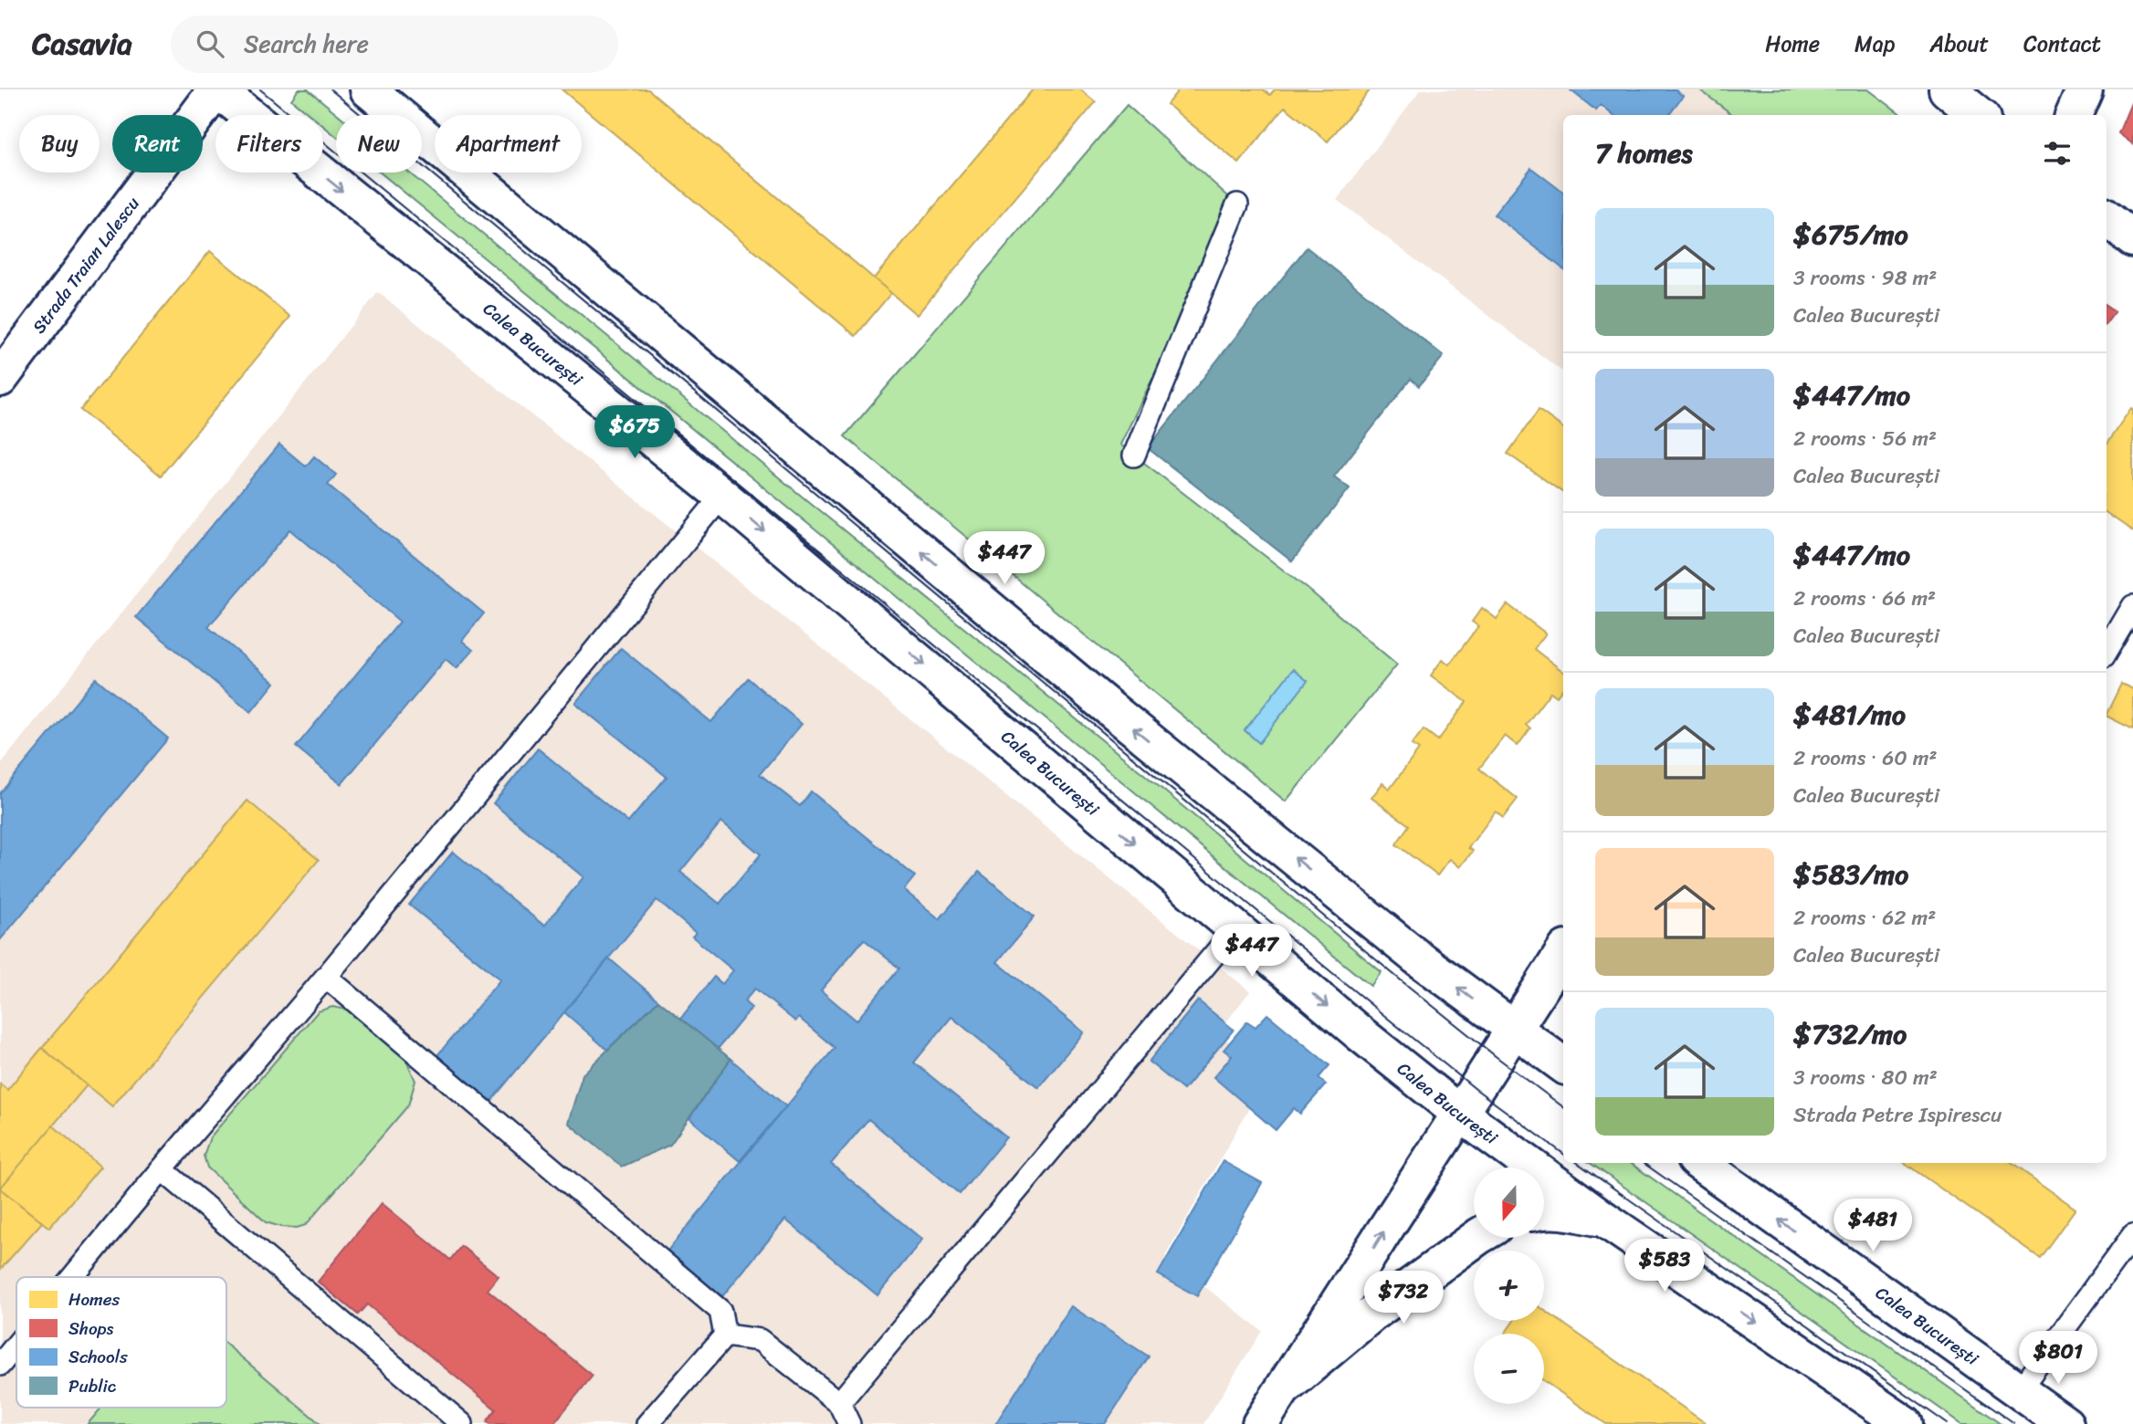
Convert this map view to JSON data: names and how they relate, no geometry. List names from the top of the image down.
{
  "streets": {
    "main road": ["Strada Traian Lalescu", "Calea București"]
  },
  "crossings": [
    ["Strada Traian Lalescu", "Calea București"]
  ],
  "legend": [
    "Homes",
    "Shops",
    "Schools",
    "Public"
  ],
  "north": "bottom",
  "page": {
    "header": "Casavia",
    "search": "Search here",
    "nav": [
      "Home",
      "Map",
      "About",
      "Contact"
    ],
    "chip": [
      "Buy",
      "Rent",
      "Filters",
      "New",
      "Apartment"
    ],
    "heading": "7 homes",
    "list": [
      {
        "name": "$675/mo",
        "note": "3 rooms · 98 m² · Calea București"
      },
      {
        "name": "$447/mo",
        "note": "2 rooms · 56 m² · Calea București"
      },
      {
        "name": "$447/mo",
        "note": "2 rooms · 66 m² · Calea București"
      },
      {
        "name": "$481/mo",
        "note": "2 rooms · 60 m² · Calea București"
      },
      {
        "name": "$583/mo",
        "note": "2 rooms · 62 m² · Calea București"
      },
      {
        "name": "$732/mo",
        "note": "3 rooms · 80 m² · Strada Petre Ispirescu"
      }
    ],
    "price": [
      "$675",
      "$447",
      "$447",
      "$481",
      "$583",
      "$732",
      "$801"
    ],
    "map_buttons": ["+", "−"]
  }
}
